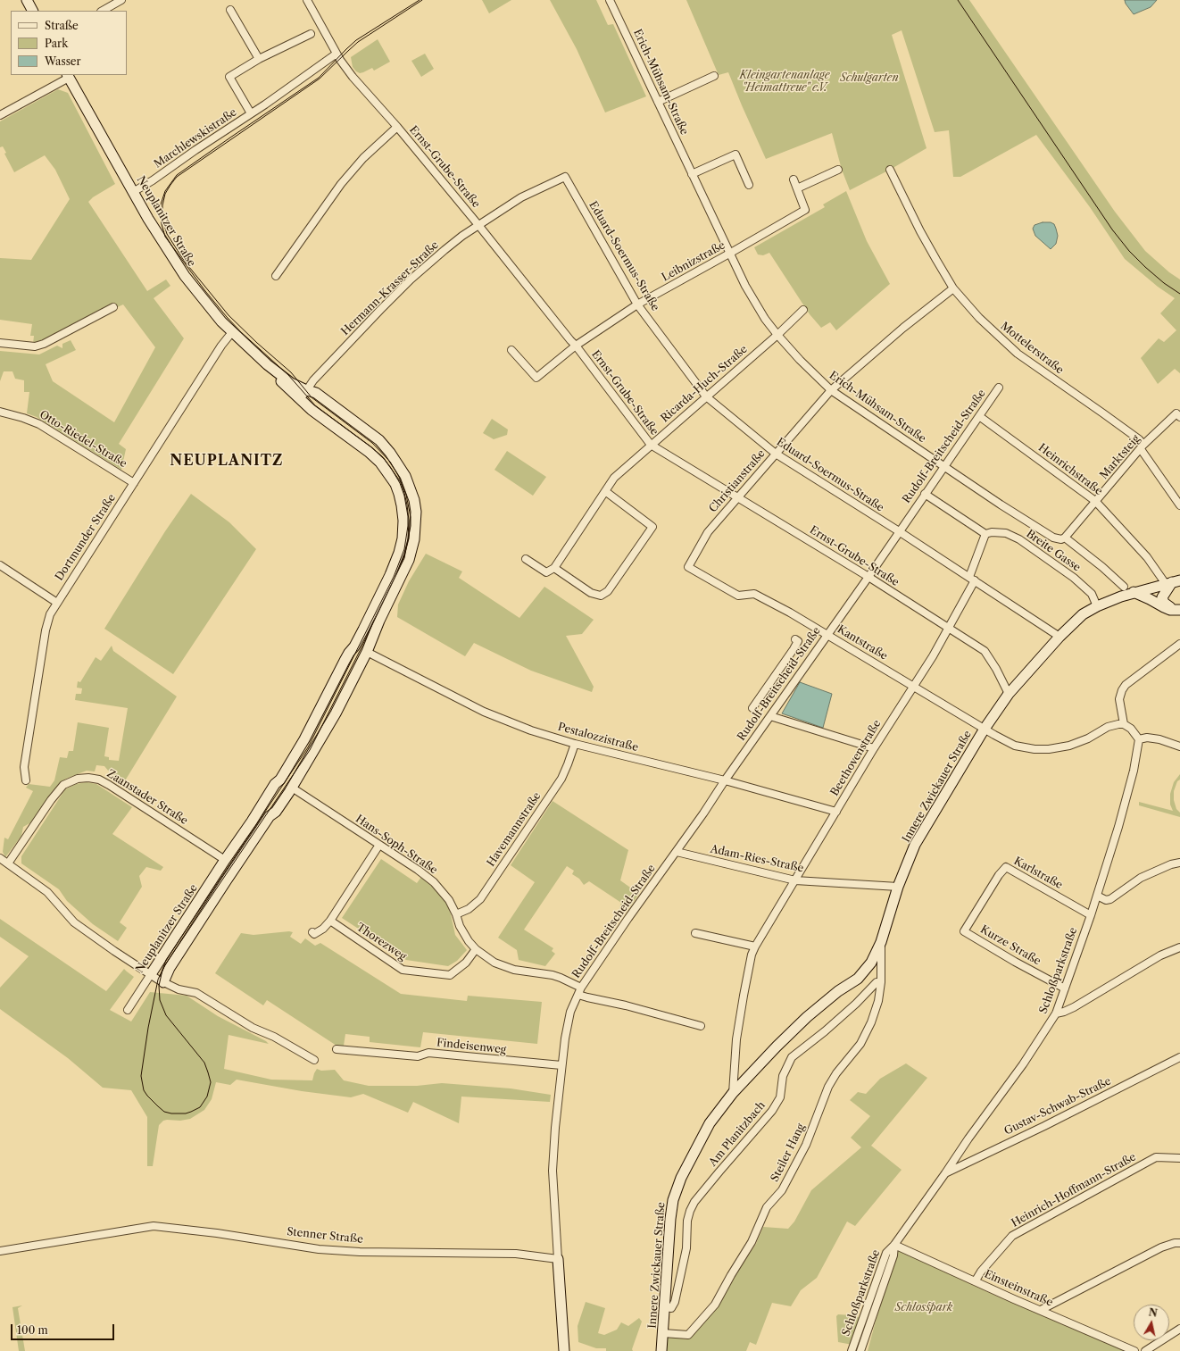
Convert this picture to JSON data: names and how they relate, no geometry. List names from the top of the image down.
{
  "streets": {
    "street": [
      "Erich-Mühsam-Straße",
      "Marchlewskistraße",
      "Ernst-Grube-Straße",
      "Neuplanitzer Straße",
      "Eduard-Soermus-Straße",
      "Leibnizstraße",
      "Hermann-Krasser-Straße",
      "Mottelerstraße",
      "Ricarda-Huch-Straße",
      "Otto-Riedel-Straße",
      "Rudolf-Breitscheid-Straße",
      "Marktsteig",
      "Heinrichstraße",
      "Christianstraße",
      "Dortmunder Straße",
      "Breite Gasse",
      "Kantstraße",
      "Pestalozzistraße",
      "Beethovenstraße",
      "Innere Zwickauer Straße",
      "Zaanstader Straße",
      "Havemannstraße",
      "Hans-Soph-Straße",
      "Adam-Ries-Straße",
      "Karlstraße",
      "Thorezweg",
      "Kurze Straße",
      "Schloßparkstraße",
      "Findeisenweg",
      "Gustav-Schwab-Straße",
      "Am Planitzbach",
      "Steiler Hang",
      "Heinrich-Hoffmann-Straße",
      "Stenner Straße",
      "Einsteinstraße"
    ]
  },
  "crossings": [
    ["Erich-Mühsam-Straße", "Leibnizstraße"],
    ["Erich-Mühsam-Straße", "Ricarda-Huch-Straße"],
    ["Erich-Mühsam-Straße", "Rudolf-Breitscheid-Straße"],
    ["Erich-Mühsam-Straße", "Marktsteig"],
    ["Erich-Mühsam-Straße", "Christianstraße"],
    ["Marchlewskistraße", "Ernst-Grube-Straße"],
    ["Marchlewskistraße", "Neuplanitzer Straße"],
    ["Ernst-Grube-Straße", "Leibnizstraße"],
    ["Ernst-Grube-Straße", "Hermann-Krasser-Straße"],
    ["Ernst-Grube-Straße", "Ricarda-Huch-Straße"],
    ["Ernst-Grube-Straße", "Rudolf-Breitscheid-Straße"],
    ["Ernst-Grube-Straße", "Christianstraße"],
    ["Ernst-Grube-Straße", "Beethovenstraße"],
    ["Ernst-Grube-Straße", "Innere Zwickauer Straße"],
    ["Neuplanitzer Straße", "Hermann-Krasser-Straße"],
    ["Neuplanitzer Straße", "Dortmunder Straße"],
    ["Neuplanitzer Straße", "Pestalozzistraße"],
    ["Neuplanitzer Straße", "Zaanstader Straße"],
    ["Neuplanitzer Straße", "Hans-Soph-Straße"],
    ["Eduard-Soermus-Straße", "Leibnizstraße"],
    ["Eduard-Soermus-Straße", "Hermann-Krasser-Straße"],
    ["Eduard-Soermus-Straße", "Ricarda-Huch-Straße"],
    ["Eduard-Soermus-Straße", "Rudolf-Breitscheid-Straße"],
    ["Eduard-Soermus-Straße", "Christianstraße"],
    ["Eduard-Soermus-Straße", "Beethovenstraße"],
    ["Eduard-Soermus-Straße", "Innere Zwickauer Straße"],
    ["Mottelerstraße", "Marktsteig"],
    ["Mottelerstraße", "Christianstraße"],
    ["Otto-Riedel-Straße", "Dortmunder Straße"],
    ["Rudolf-Breitscheid-Straße", "Heinrichstraße"],
    ["Rudolf-Breitscheid-Straße", "Kantstraße"],
    ["Rudolf-Breitscheid-Straße", "Pestalozzistraße"],
    ["Rudolf-Breitscheid-Straße", "Hans-Soph-Straße"],
    ["Rudolf-Breitscheid-Straße", "Adam-Ries-Straße"],
    ["Rudolf-Breitscheid-Straße", "Findeisenweg"],
    ["Rudolf-Breitscheid-Straße", "Stenner Straße"],
    ["Marktsteig", "Heinrichstraße"],
    ["Heinrichstraße", "Innere Zwickauer Straße"],
    ["Christianstraße", "Kantstraße"],
    ["Breite Gasse", "Innere Zwickauer Straße"],
    ["Kantstraße", "Beethovenstraße"],
    ["Kantstraße", "Innere Zwickauer Straße"],
    ["Pestalozzistraße", "Beethovenstraße"],
    ["Pestalozzistraße", "Havemannstraße"],
    ["Beethovenstraße", "Innere Zwickauer Straße"],
    ["Beethovenstraße", "Adam-Ries-Straße"],
    ["Innere Zwickauer Straße", "Adam-Ries-Straße"],
    ["Innere Zwickauer Straße", "Am Planitzbach"],
    ["Innere Zwickauer Straße", "Steiler Hang"],
    ["Havemannstraße", "Hans-Soph-Straße"],
    ["Hans-Soph-Straße", "Thorezweg"],
    ["Karlstraße", "Kurze Straße"],
    ["Karlstraße", "Schloßparkstraße"],
    ["Kurze Straße", "Schloßparkstraße"],
    ["Schloßparkstraße", "Gustav-Schwab-Straße"],
    ["Schloßparkstraße", "Einsteinstraße"],
    ["Am Planitzbach", "Steiler Hang"],
    ["Heinrich-Hoffmann-Straße", "Einsteinstraße"]
  ],
  "districts": ["NEUPLANITZ"],
  "parks": ["Kleingartenanlage \"Heimattreue\" e.V.", "Schulgarten", "Schlosspark"],
  "legend": ["Straße", "Park", "Wasser"],
  "scale_bar": "100 m",
  "north": "top"
}
